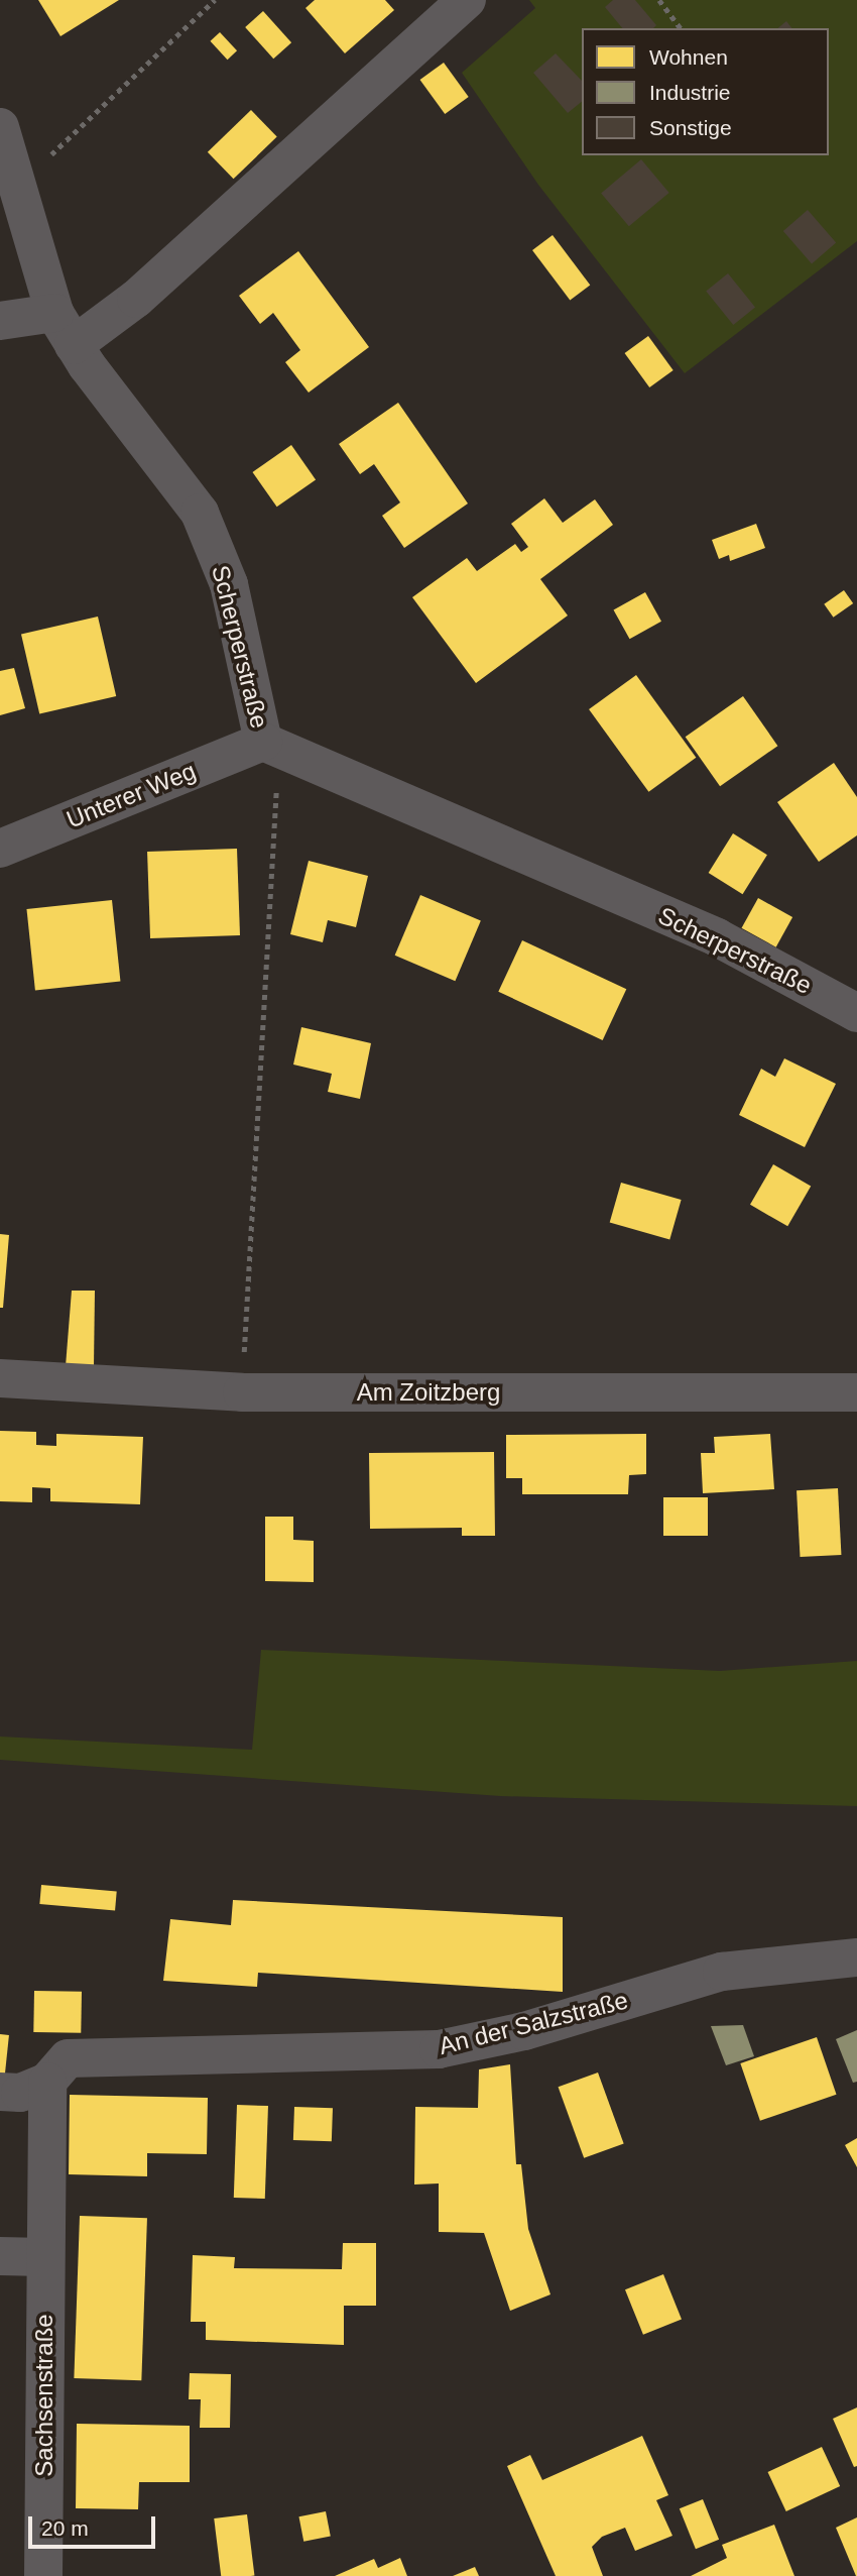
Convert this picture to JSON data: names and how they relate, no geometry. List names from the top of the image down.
{
  "streets": {
    "street": [
      "Scherperstraße",
      "Unterer Weg",
      "Am Zoitzberg",
      "An der Salzstraße",
      "Sachsenstraße"
    ]
  },
  "crossings": [
    ["Scherperstraße", "Unterer Weg"],
    ["An der Salzstraße", "Sachsenstraße"]
  ],
  "legend": ["Wohnen", "Industrie", "Sonstige"],
  "scale_bar": "20 m"
}
